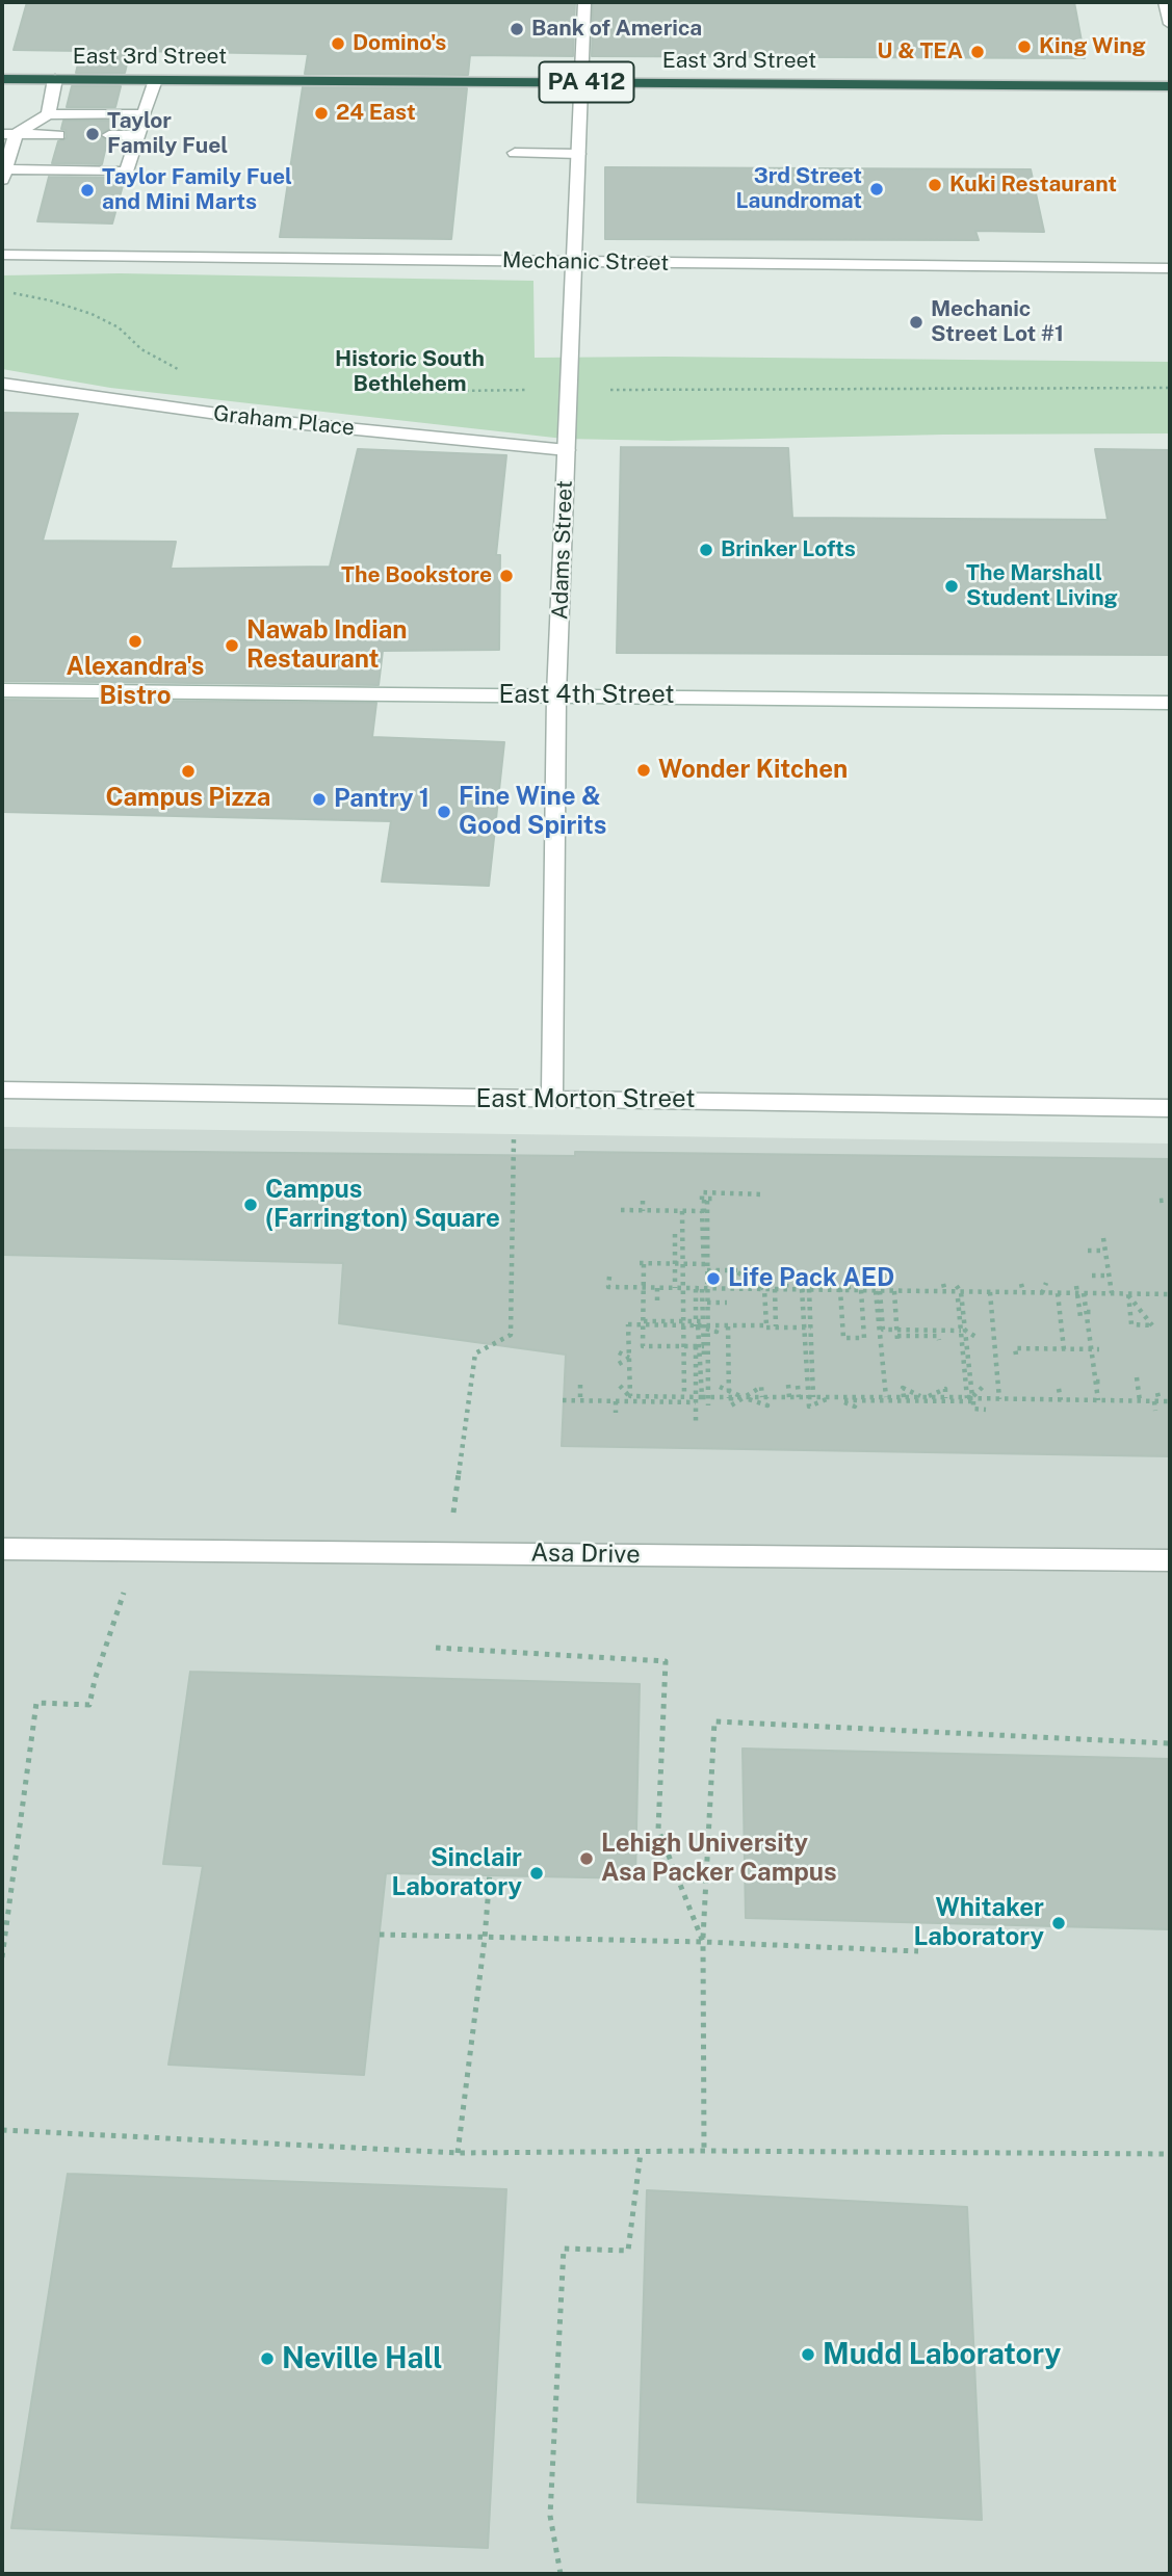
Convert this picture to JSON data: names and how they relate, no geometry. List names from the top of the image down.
{
  "streets": {
    "highway": ["East 3rd Street", "PA 412"],
    "street": [
      "Mechanic Street",
      "Graham Place",
      "Adams Street",
      "East 4th Street",
      "East Morton Street",
      "Asa Drive"
    ]
  },
  "crossings": [
    ["East 3rd Street", "Adams Street"],
    ["Mechanic Street", "Adams Street"],
    ["Graham Place", "Adams Street"],
    ["Adams Street", "East 4th Street"],
    ["Adams Street", "East Morton Street"]
  ],
  "districts": ["Historic South Bethlehem"],
  "places": [
    "Bank of America",
    "Domino's",
    "King Wing",
    "U & TEA",
    "24 East",
    "Taylor Family Fuel",
    "Kuki Restaurant",
    "3rd Street Laundromat",
    "Taylor Family Fuel and Mini Marts",
    "Mechanic Street Lot #1",
    "Brinker Lofts",
    "The Bookstore",
    "The Marshall Student Living",
    "Alexandra's Bistro",
    "Nawab Indian Restaurant",
    "Wonder Kitchen",
    "Campus Pizza",
    "Pantry 1",
    "Fine Wine & Good Spirits",
    "Campus (Farrington) Square",
    "Life Pack AED",
    "Lehigh University Asa Packer Campus",
    "Sinclair Laboratory",
    "Whitaker Laboratory",
    "Mudd Laboratory",
    "Neville Hall"
  ]
}
